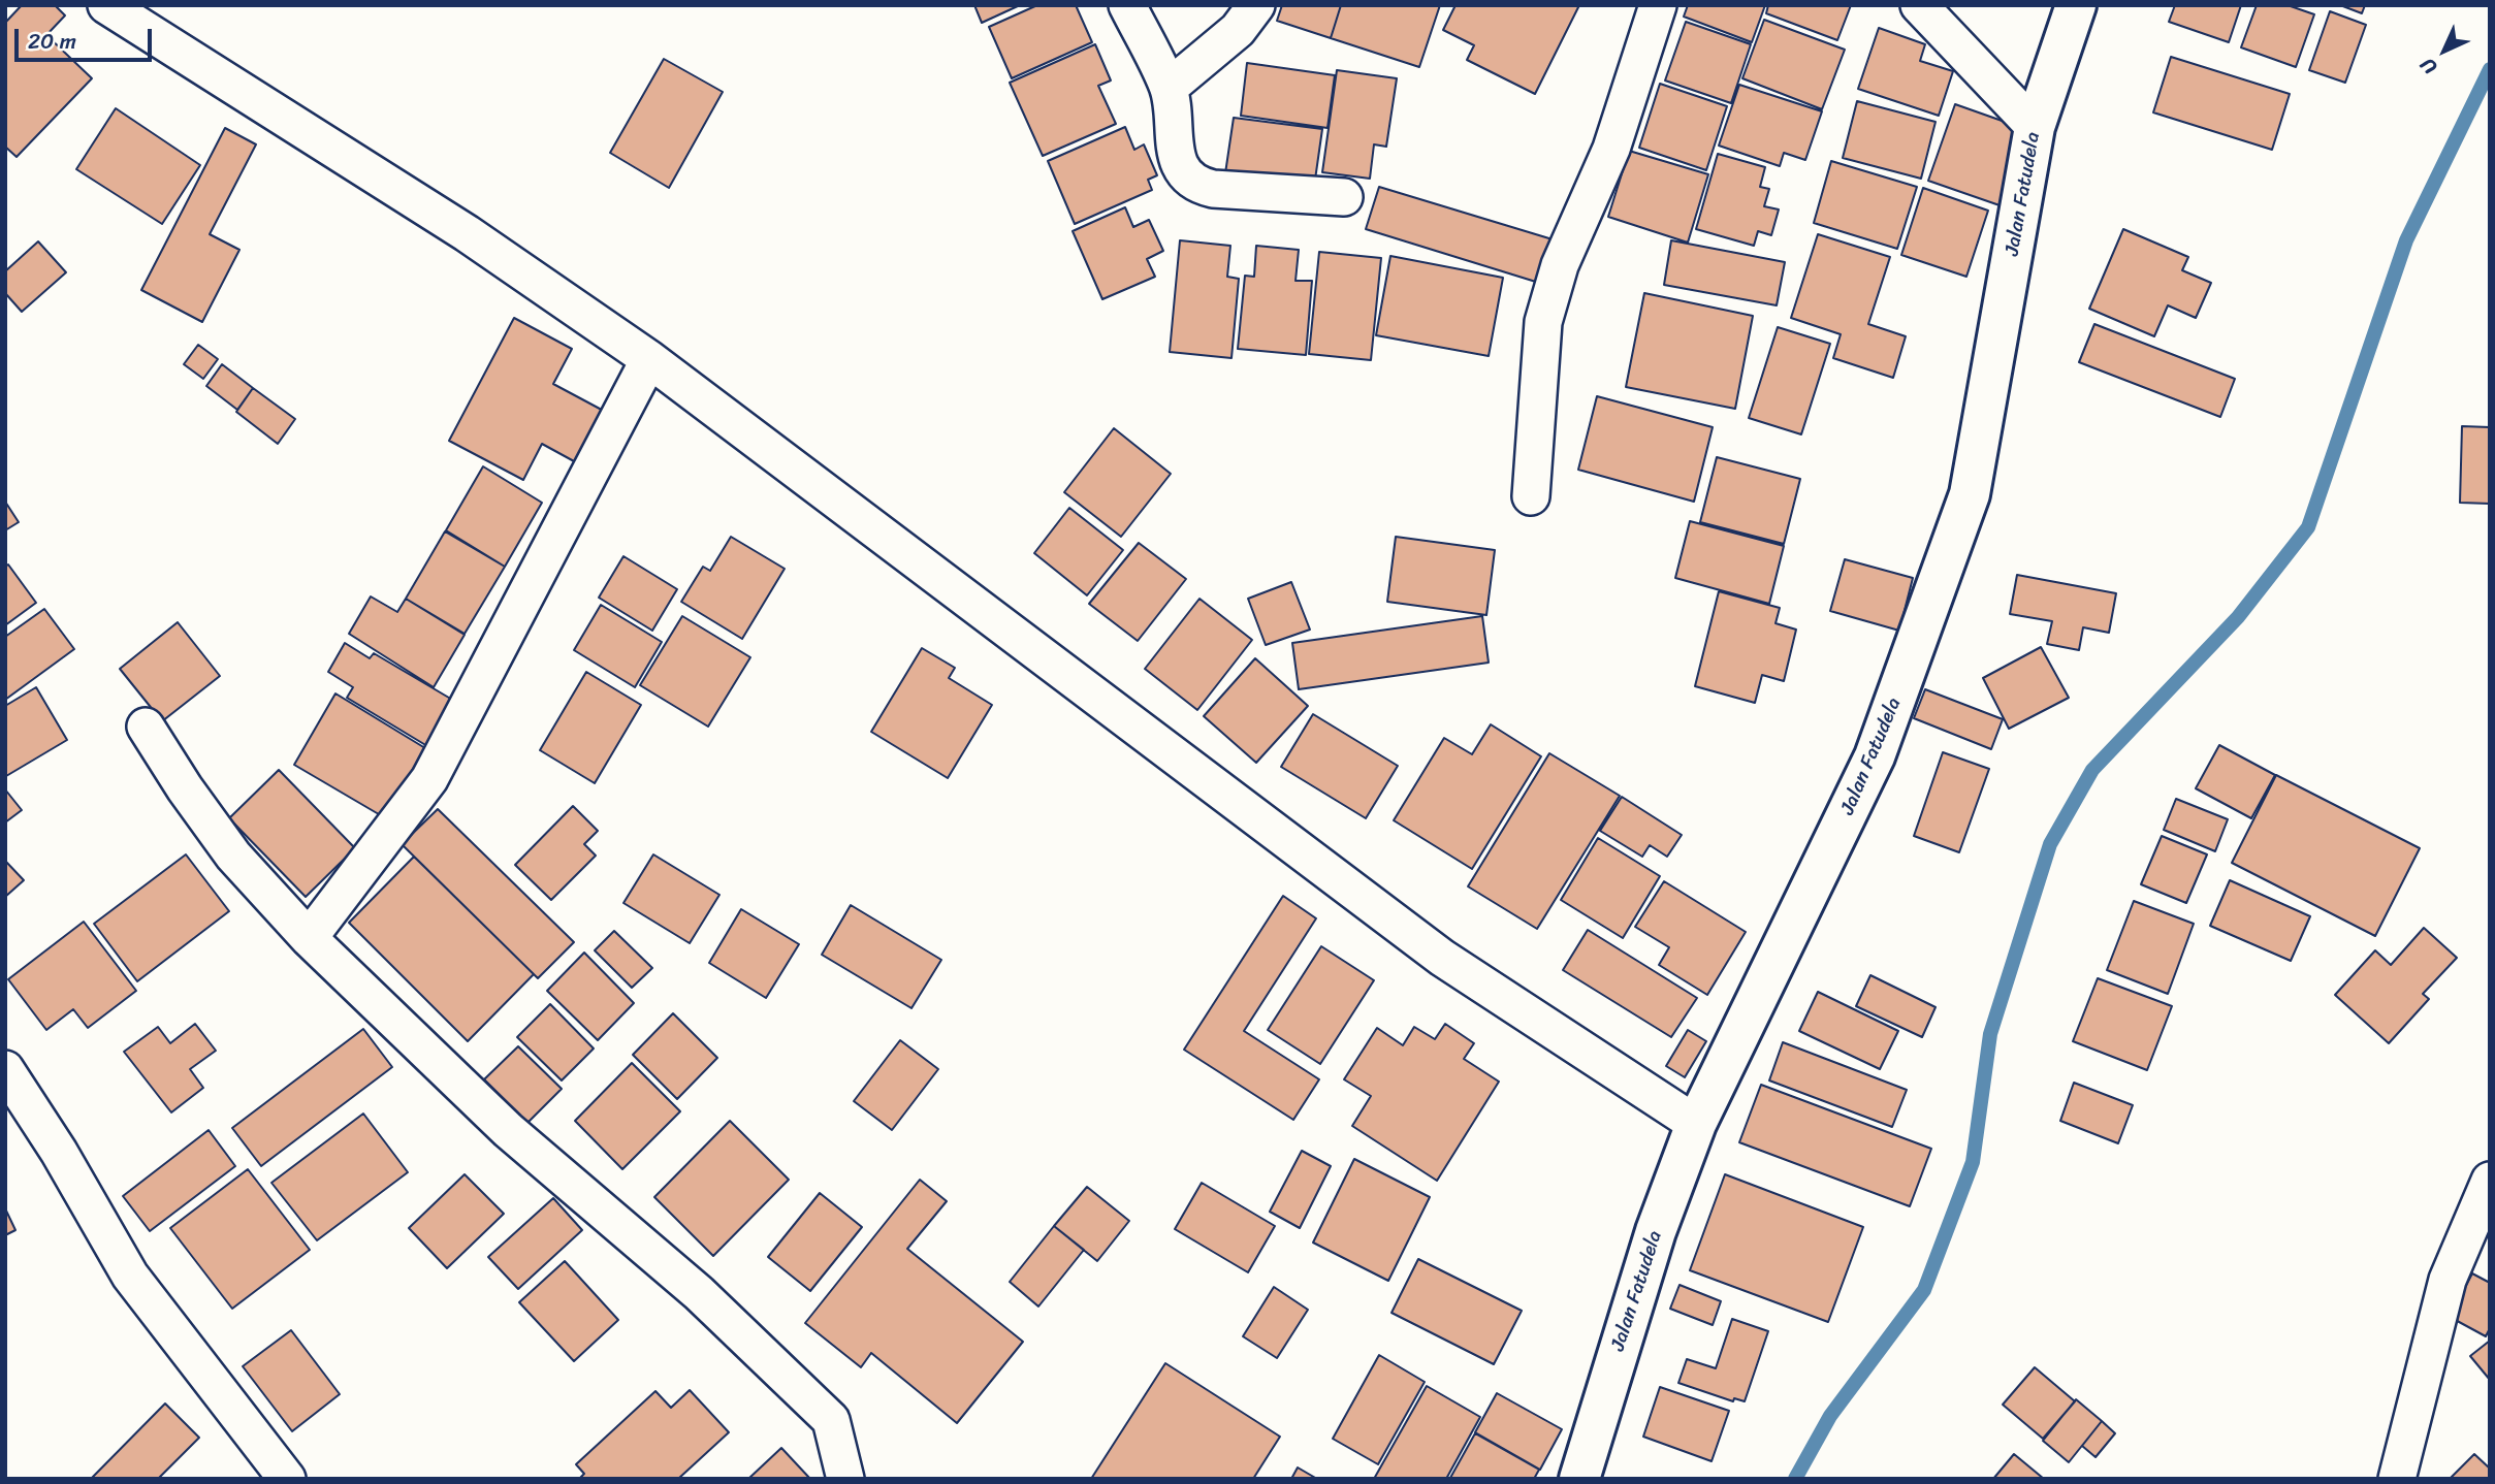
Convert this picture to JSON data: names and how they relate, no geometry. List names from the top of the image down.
{
  "streets": {
    "street": ["Jalan Fatudela"]
  },
  "scale_bar": "20 m",
  "north": "bottom left"
}
